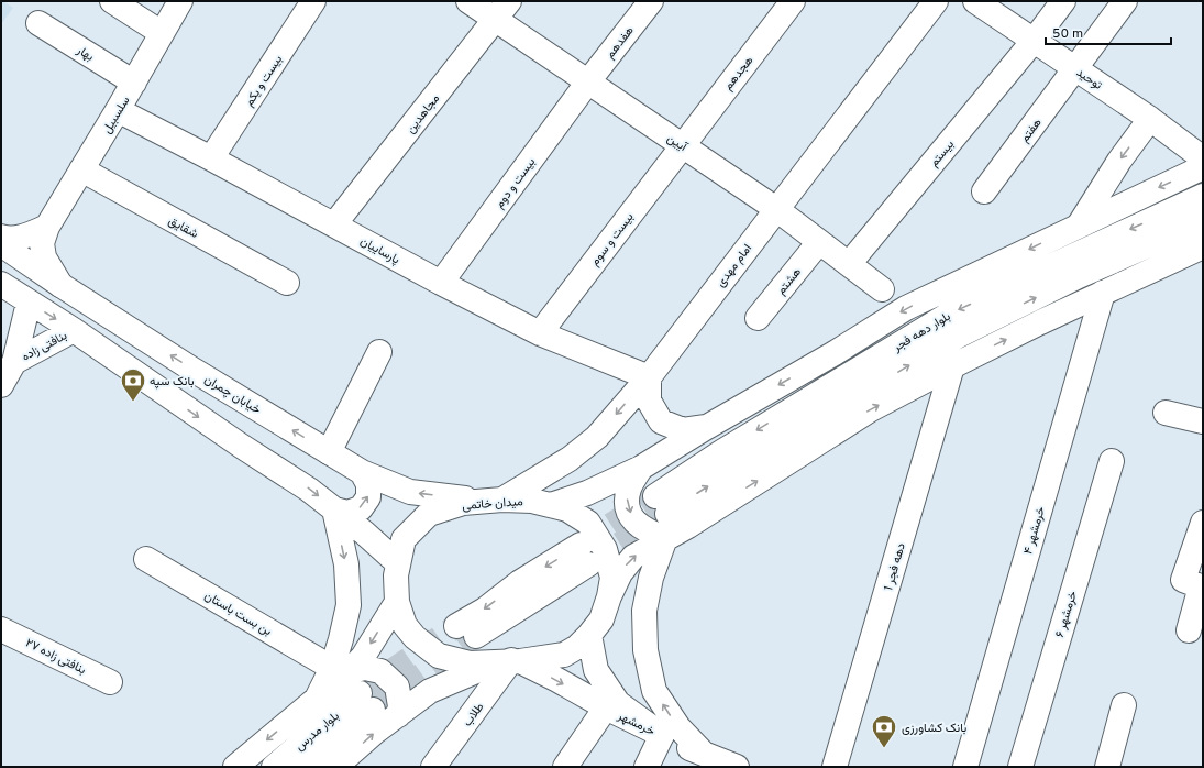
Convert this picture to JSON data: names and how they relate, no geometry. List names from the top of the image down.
{
  "streets": {
    "main road": [
      "هفدهم",
      "بهار",
      "هجدهم",
      "توحید",
      "بیست و یکم",
      "مجاهدین",
      "سلسبیل",
      "هفتم",
      "آیین",
      "بیستم",
      "بیست و دوم",
      "شقایق",
      "بیست و سوم",
      "پارساییان",
      "امام مهدی",
      "هشتم",
      "بلوار دهه فجر",
      "بنافتی زاده",
      "خیابان چمران",
      "میدان خاتمی",
      "خرمشهر ۴",
      "دهه فجر 1",
      "بن بست باستان",
      "خرمشهر ۶",
      "بنافتی زاده ۲۷",
      "طلاب",
      "خرمشهر",
      "بلوار مدرس"
    ]
  },
  "crossings": [
    ["هفدهم", "آیین"],
    ["هفدهم", "بیست و دوم"],
    ["بهار", "سلسبیل"],
    ["هجدهم", "آیین"],
    ["هجدهم", "بیست و سوم"],
    ["توحید", "هفتم"],
    ["توحید", "بیستم"],
    ["بیست و یکم", "پارساییان"],
    ["مجاهدین", "آیین"],
    ["مجاهدین", "پارساییان"],
    ["سلسبیل", "شقایق"],
    ["سلسبیل", "پارساییان"],
    ["سلسبیل", "خیابان چمران"],
    ["آیین", "بیستم"],
    ["آیین", "بیست و دوم"],
    ["آیین", "بیست و سوم"],
    ["آیین", "امام مهدی"],
    ["آیین", "هشتم"],
    ["بیست و دوم", "پارساییان"],
    ["بیست و سوم", "پارساییان"],
    ["پارساییان", "امام مهدی"],
    ["امام مهدی", "خیابان چمران"],
    ["امام مهدی", "میدان خاتمی"],
    ["خیابان چمران", "میدان خاتمی"],
    ["میدان خاتمی", "طلاب"],
    ["میدان خاتمی", "خرمشهر"],
    ["طلاب", "خرمشهر"]
  ],
  "one_way": ["خرمشهر"],
  "places": {
    "bank": ["بانک سپه", "بانک کشاورزی"]
  },
  "scale_bar": "50 m"
}
